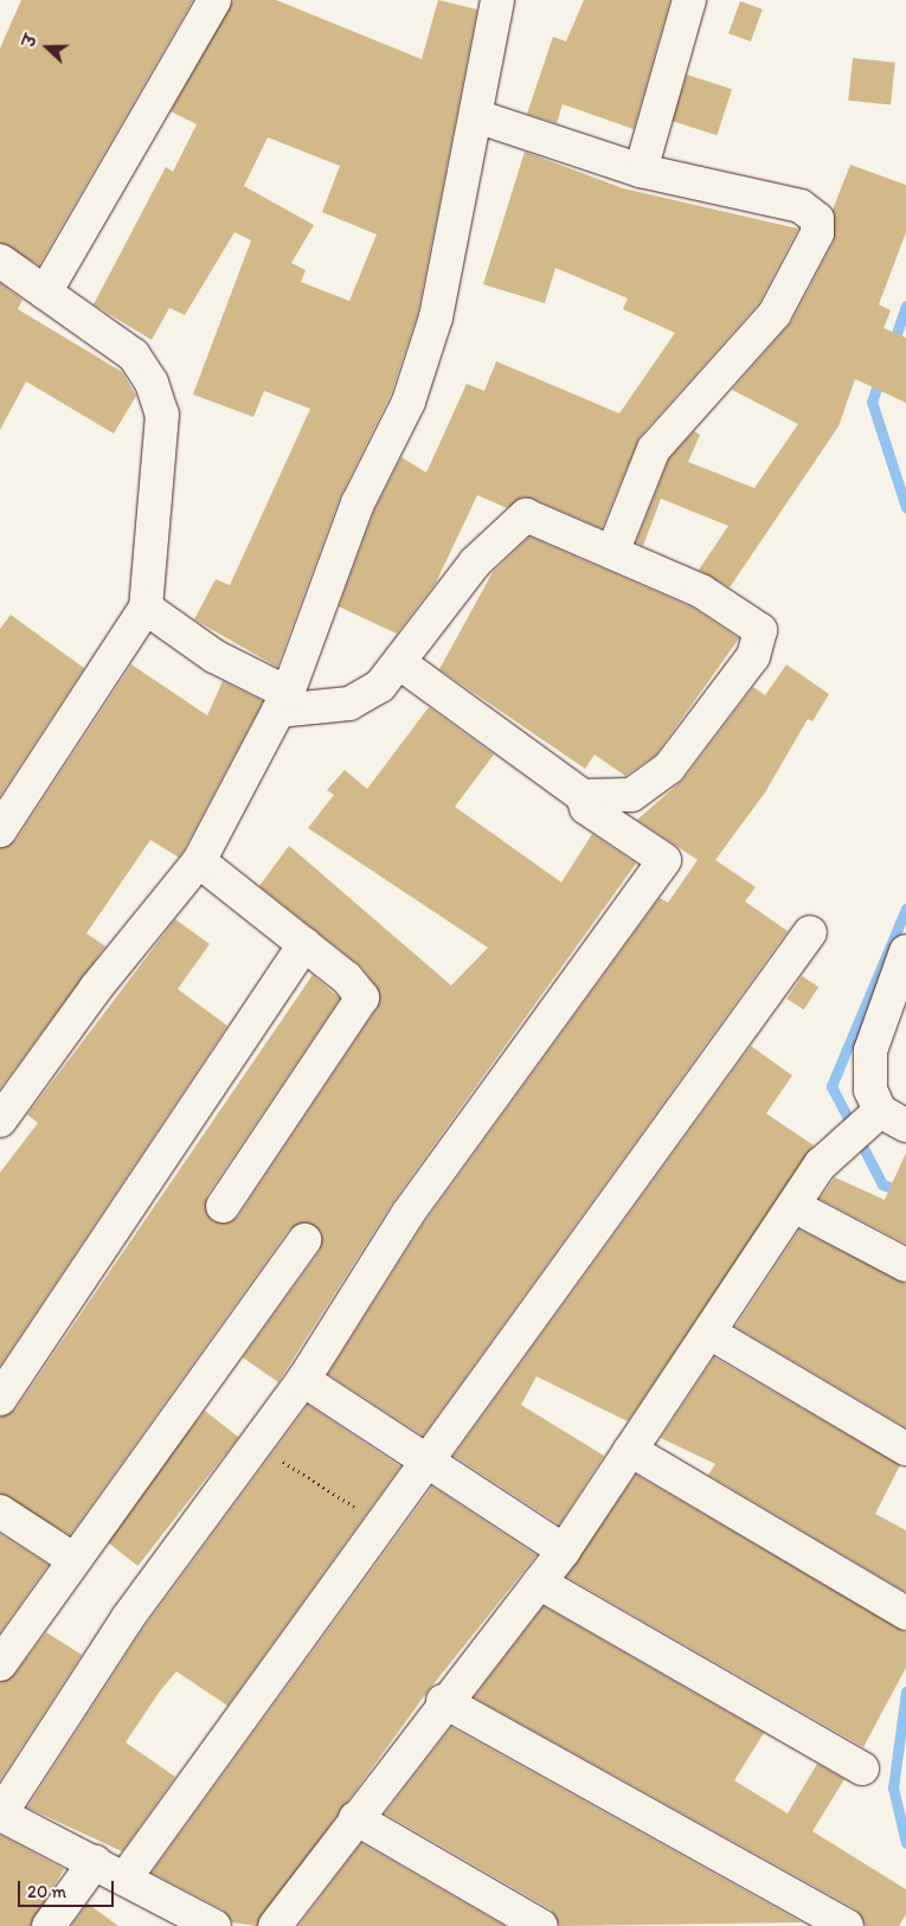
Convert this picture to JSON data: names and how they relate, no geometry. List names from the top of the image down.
{
  "scale_bar": "20 m",
  "north": "left"
}
